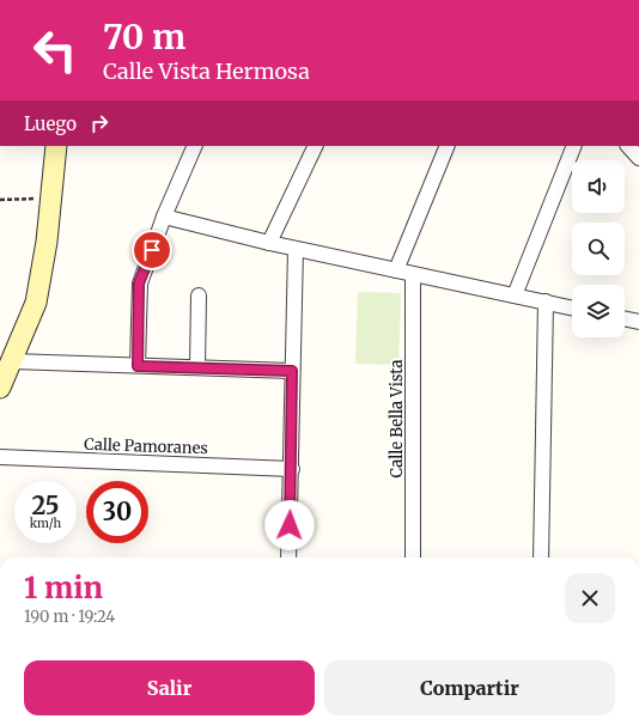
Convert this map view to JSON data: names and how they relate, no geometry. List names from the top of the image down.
{
  "streets": {
    "street": ["Calle Bella Vista", "Calle Pamoranes"]
  },
  "page": {
    "turn": ["70 m", "Calle Vista Hermosa"],
    "then": "Luego",
    "speed": "25 km/h",
    "limit": "30",
    "heading": ["1 min", "190 m · 19:24"],
    "buttons": ["Salir", "Compartir"]
  }
}
